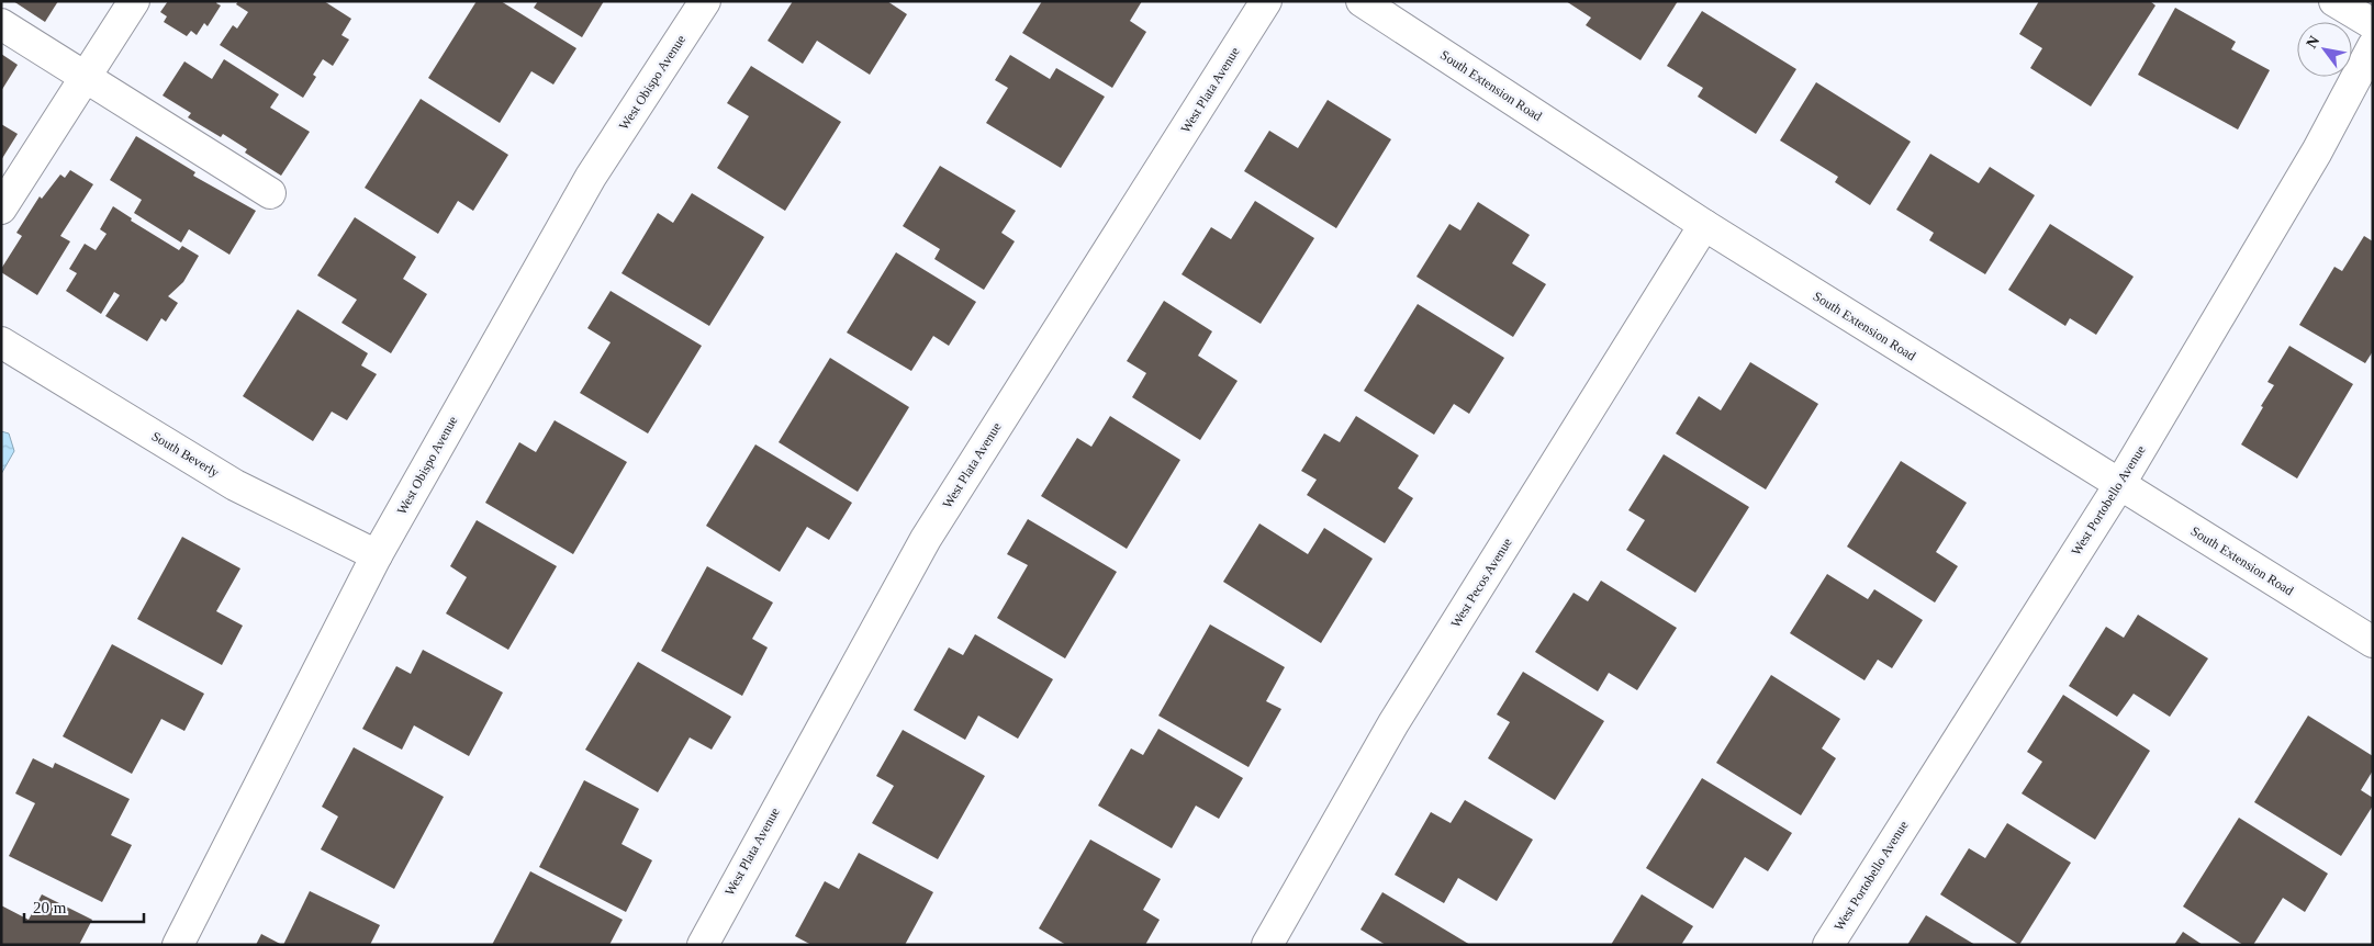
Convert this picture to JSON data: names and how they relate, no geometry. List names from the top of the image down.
{
  "streets": {
    "street": [
      "West Obispo Avenue",
      "South Extension Road",
      "West Plata Avenue",
      "South Beverly",
      "West Portobello Avenue",
      "West Pecos Avenue"
    ]
  },
  "crossings": [
    ["West Obispo Avenue", "South Beverly"],
    ["South Extension Road", "West Portobello Avenue"],
    ["South Extension Road", "West Pecos Avenue"]
  ],
  "scale_bar": "20 m",
  "north": "top left"
}
